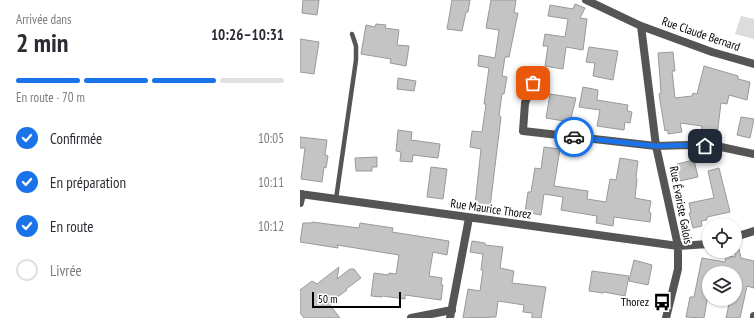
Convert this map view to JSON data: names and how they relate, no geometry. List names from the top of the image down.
{
  "streets": {
    "street": ["Rue Claude Bernard", "Rue Évariste Galois", "Rue Maurice Thorez"]
  },
  "crossings": [
    ["Rue Claude Bernard", "Rue Évariste Galois"],
    ["Rue Évariste Galois", "Rue Maurice Thorez"]
  ],
  "places": {
    "bus stop": ["Thorez"]
  },
  "scale_bar": "50 m",
  "page": {
    "heading": ["2 min", "Arrivée dans", "10:26–10:31"],
    "bar": "En route · 70 m",
    "list": [
      ["Confirmée", "10:05"],
      ["En préparation", "10:11"],
      ["En route", "10:12"],
      "Livrée"
    ],
    "scale": "50 m"
  }
}
